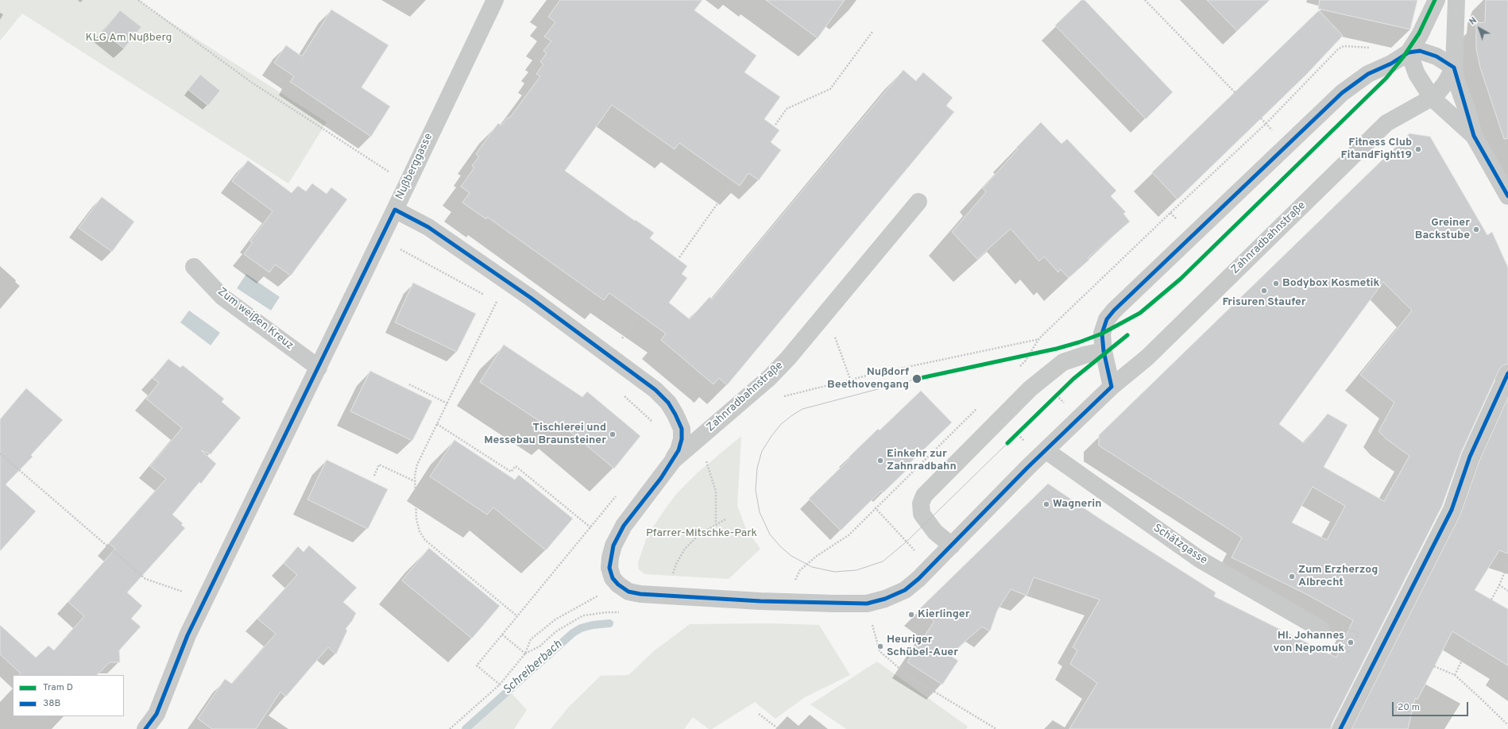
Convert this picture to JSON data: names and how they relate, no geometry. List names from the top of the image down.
{
  "streets": {
    "street": [
      "Nußberggasse",
      "Zahnradbahnstraße",
      "Zum weißen Kreuz",
      "Schätzgasse"
    ]
  },
  "crossings": [
    ["Nußberggasse", "Zum weißen Kreuz"],
    ["Zahnradbahnstraße", "Schätzgasse"]
  ],
  "water": ["Schreiberbach"],
  "parks": ["KLG Am Nußberg", "Pfarrer-Mitschke-Park"],
  "places": [
    "Fitness Club FitandFight19",
    "Greiner Backstube",
    "Bodybox Kosmetik",
    "Frisuren Staufer",
    "Nußdorf Beethovengang",
    "Tischlerei und Messebau Braunsteiner",
    "Einkehr zur Zahnradbahn",
    "Wagnerin",
    "Zum Erzherzog Albrecht",
    "Kierlinger",
    "Hl. Johannes von Nepomuk",
    "Heuriger Schübel-Auer"
  ],
  "lines": ["tram line D", "transit line 38B"],
  "legend": ["Tram D", "38B"],
  "scale_bar": "20 m",
  "north": "top left"
}
